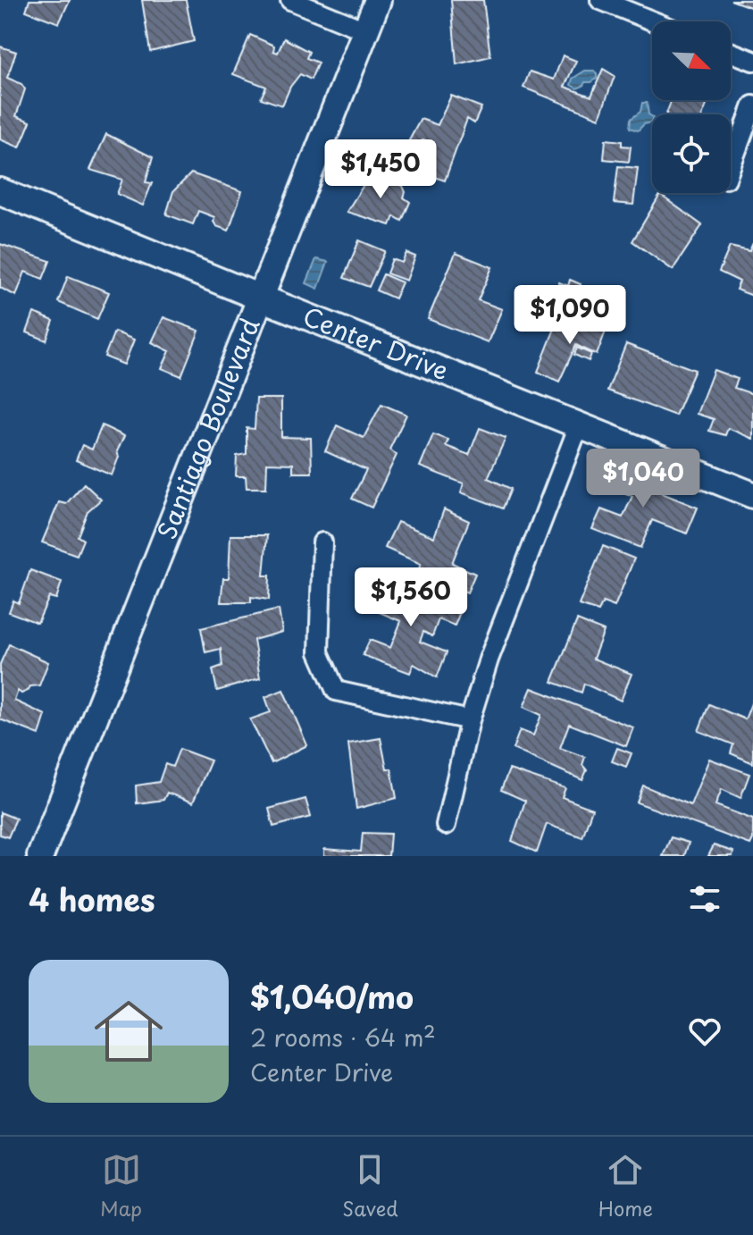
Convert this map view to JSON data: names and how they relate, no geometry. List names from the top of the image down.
{
  "streets": {
    "street": ["Center Drive", "Santiago Boulevard"]
  },
  "crossings": [
    ["Center Drive", "Santiago Boulevard"]
  ],
  "north": "bottom right",
  "page": {
    "price": [
      "$1,450",
      "$1,090",
      "$1,040",
      "$1,560"
    ],
    "heading": "4 homes",
    "list": [
      {
        "name": "$1,040/mo",
        "note": "2 rooms · 64 m² · Center Drive"
      }
    ],
    "tabs": ["Map", "Saved", "Home"]
  }
}
